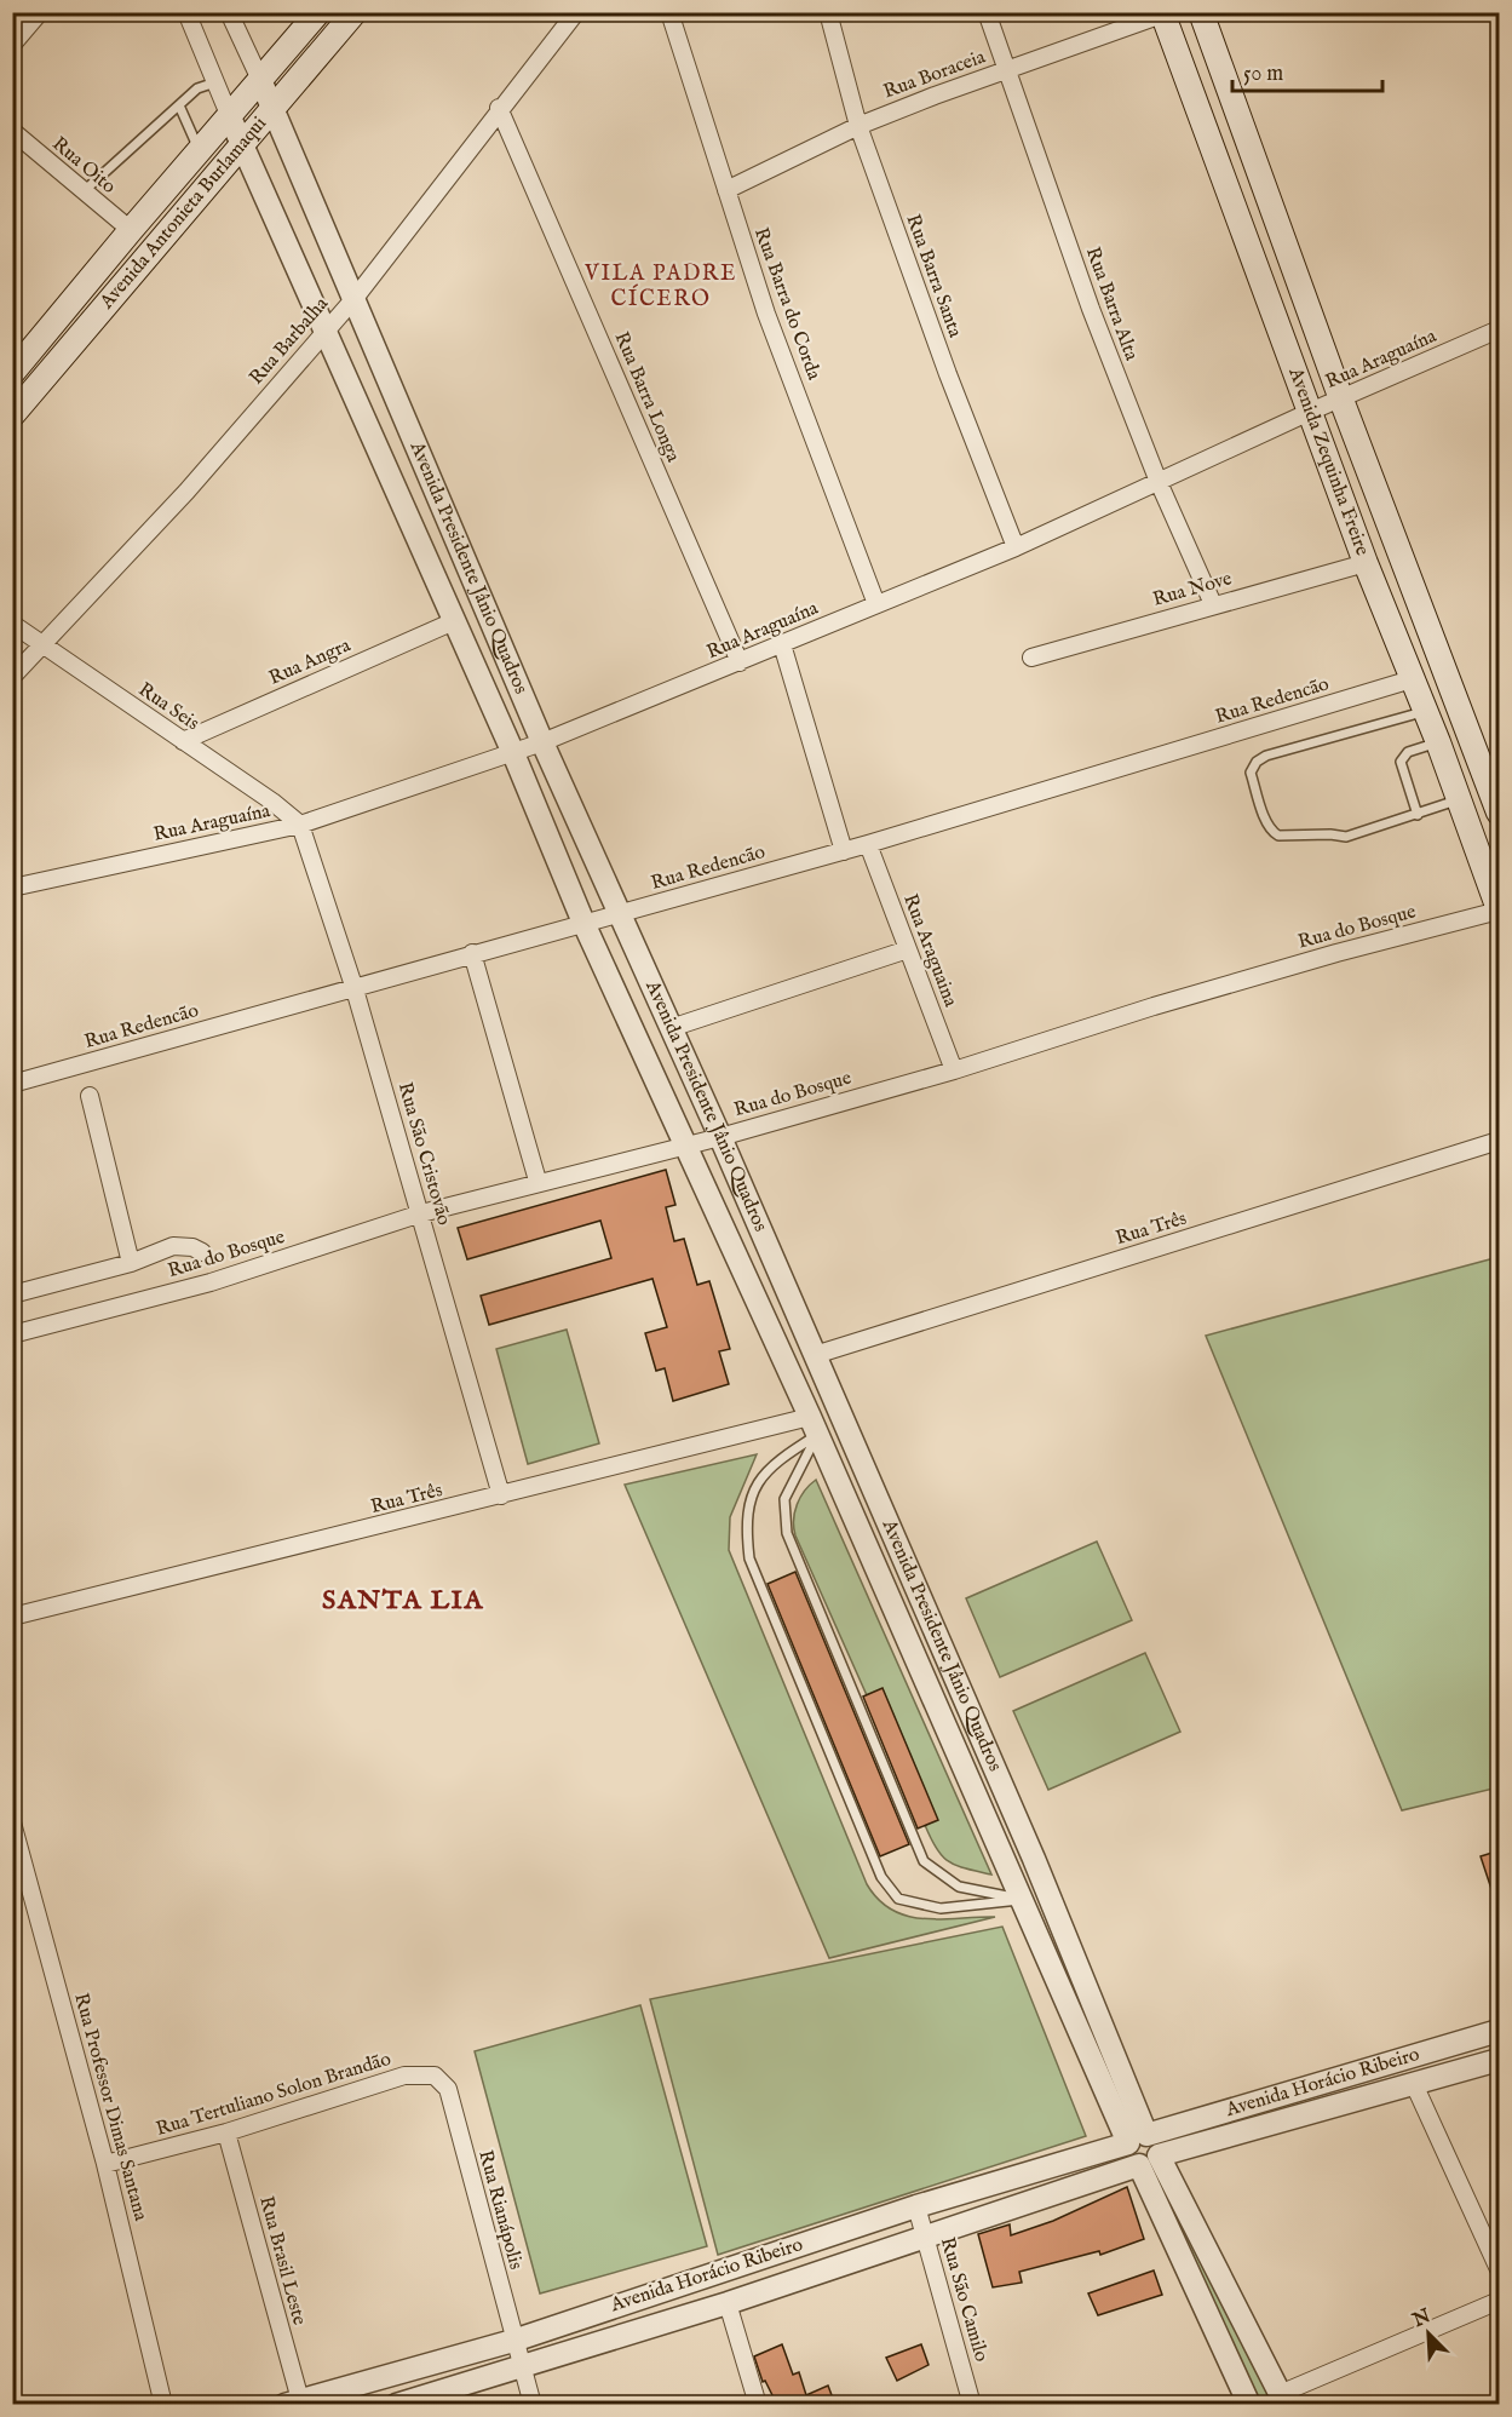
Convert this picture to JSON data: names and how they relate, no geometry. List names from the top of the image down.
{
  "streets": {
    "main road": ["Avenida Antonieta Burlamaqui", "Avenida Zequinha Freire"],
    "street": [
      "Rua Boraceia",
      "Rua Oito",
      "Rua Barra Santa",
      "Rua Barra do Corda",
      "Rua Barra Alta",
      "Rua Barbalha",
      "Rua Araguaína",
      "Rua Barra Longa",
      "Avenida Presidente Jânio Quadros",
      "Rua Nove",
      "Rua Angra",
      "Rua Redencão",
      "Rua Seis",
      "Rua do Bosque",
      "Rua Araguaina",
      "Rua São Cristovão",
      "Rua Três",
      "Avenida Horácio Ribeiro",
      "Rua Tertuliano Solon Brandão",
      "Rua Professor Dimas Santana",
      "Rua Rianápolis",
      "Rua Brasil Leste",
      "Rua São Camilo"
    ]
  },
  "crossings": [
    ["Rua Boraceia", "Rua Barra Santa"],
    ["Rua Boraceia", "Rua Barra do Corda"],
    ["Rua Boraceia", "Rua Barra Alta"],
    ["Rua Boraceia", "Avenida Zequinha Freire"],
    ["Rua Oito", "Avenida Antonieta Burlamaqui"],
    ["Avenida Antonieta Burlamaqui", "Avenida Presidente Jânio Quadros"],
    ["Rua Barra Santa", "Rua Araguaína"],
    ["Rua Barra do Corda", "Rua Araguaína"],
    ["Rua Barra Alta", "Rua Araguaína"],
    ["Rua Barra Alta", "Rua Nove"],
    ["Rua Barbalha", "Rua Barra Longa"],
    ["Rua Barbalha", "Avenida Presidente Jânio Quadros"],
    ["Rua Barbalha", "Rua Seis"],
    ["Rua Araguaína", "Rua Barra Longa"],
    ["Rua Araguaína", "Avenida Zequinha Freire"],
    ["Rua Araguaína", "Avenida Presidente Jânio Quadros"],
    ["Rua Araguaína", "Rua Seis"],
    ["Rua Araguaína", "Rua São Cristovão"],
    ["Avenida Zequinha Freire", "Rua Nove"],
    ["Avenida Zequinha Freire", "Rua Redencão"],
    ["Avenida Zequinha Freire", "Rua do Bosque"],
    ["Avenida Presidente Jânio Quadros", "Rua Angra"],
    ["Avenida Presidente Jânio Quadros", "Rua Redencão"],
    ["Avenida Presidente Jânio Quadros", "Rua do Bosque"],
    ["Avenida Presidente Jânio Quadros", "Rua Três"],
    ["Avenida Presidente Jânio Quadros", "Avenida Horácio Ribeiro"],
    ["Rua Angra", "Rua Seis"],
    ["Rua Redencão", "Rua Araguaina"],
    ["Rua Redencão", "Rua São Cristovão"],
    ["Rua Seis", "Rua São Cristovão"],
    ["Rua do Bosque", "Rua Araguaina"],
    ["Rua do Bosque", "Rua São Cristovão"],
    ["Rua São Cristovão", "Rua Três"],
    ["Avenida Horácio Ribeiro", "Rua Rianápolis"],
    ["Avenida Horácio Ribeiro", "Rua Brasil Leste"],
    ["Avenida Horácio Ribeiro", "Rua São Camilo"],
    ["Rua Tertuliano Solon Brandão", "Rua Professor Dimas Santana"],
    ["Rua Tertuliano Solon Brandão", "Rua Rianápolis"],
    ["Rua Tertuliano Solon Brandão", "Rua Brasil Leste"]
  ],
  "districts": ["VILA PADRE CÍCERO", "SANTA LIA"],
  "scale_bar": "50 m",
  "north": "top left"
}
